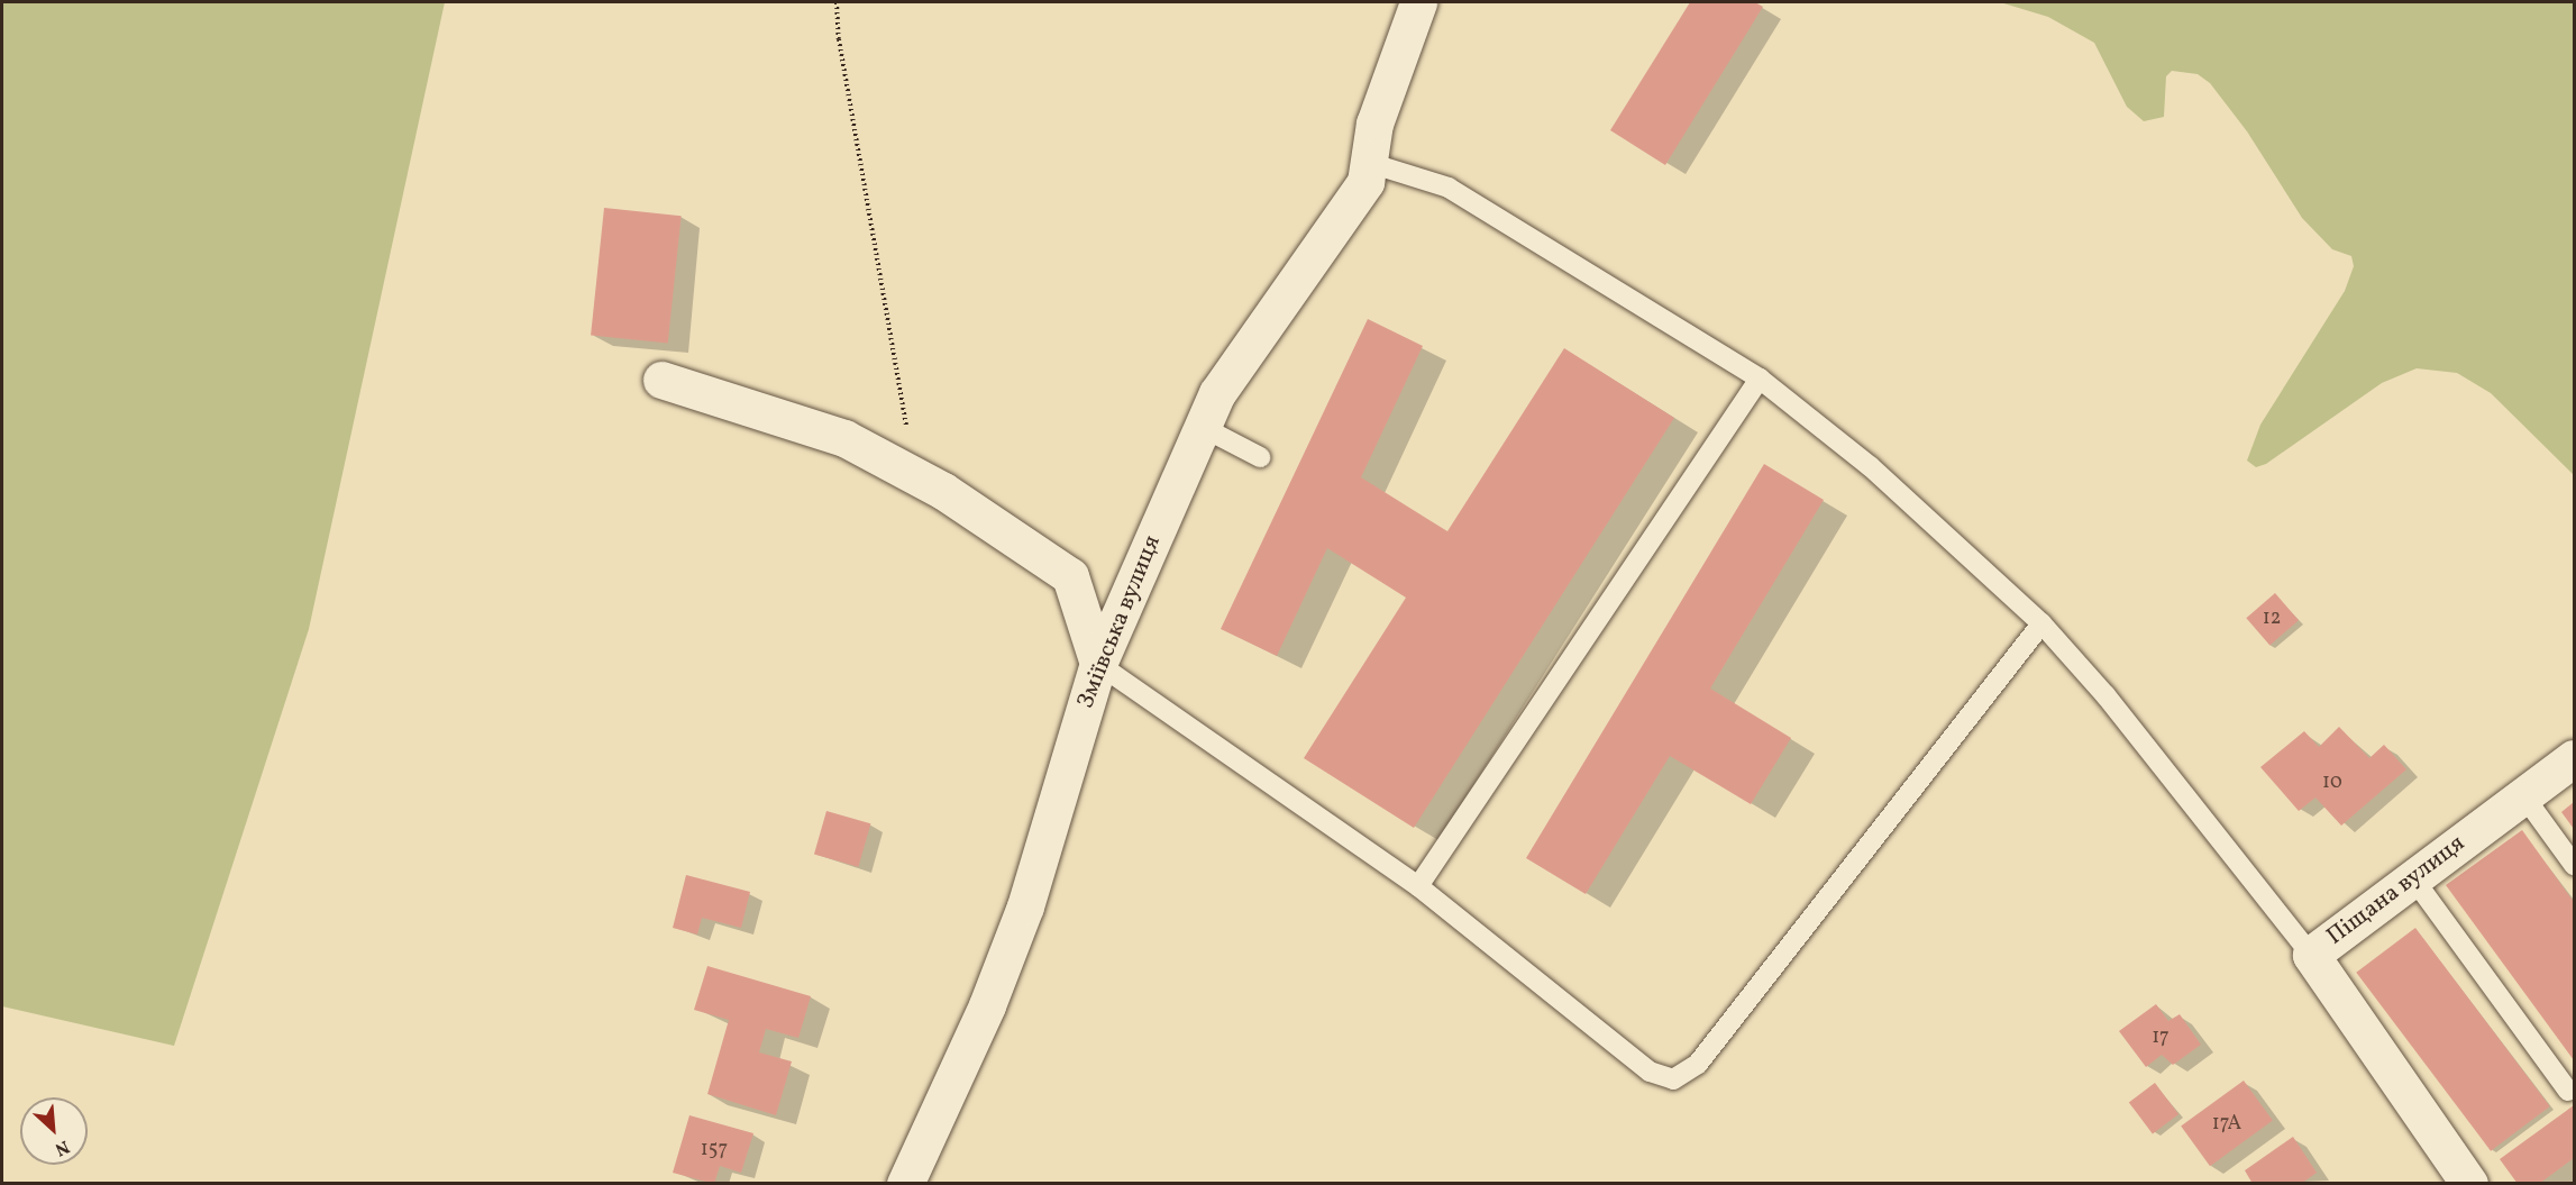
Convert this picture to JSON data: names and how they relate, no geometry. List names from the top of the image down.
{
  "streets": {
    "street": ["Зміївська вулиця", "Піщана вулиця"]
  },
  "house_numbers": [
    "12",
    "10",
    "17",
    "17А",
    "157"
  ],
  "north": "bottom right"
}
